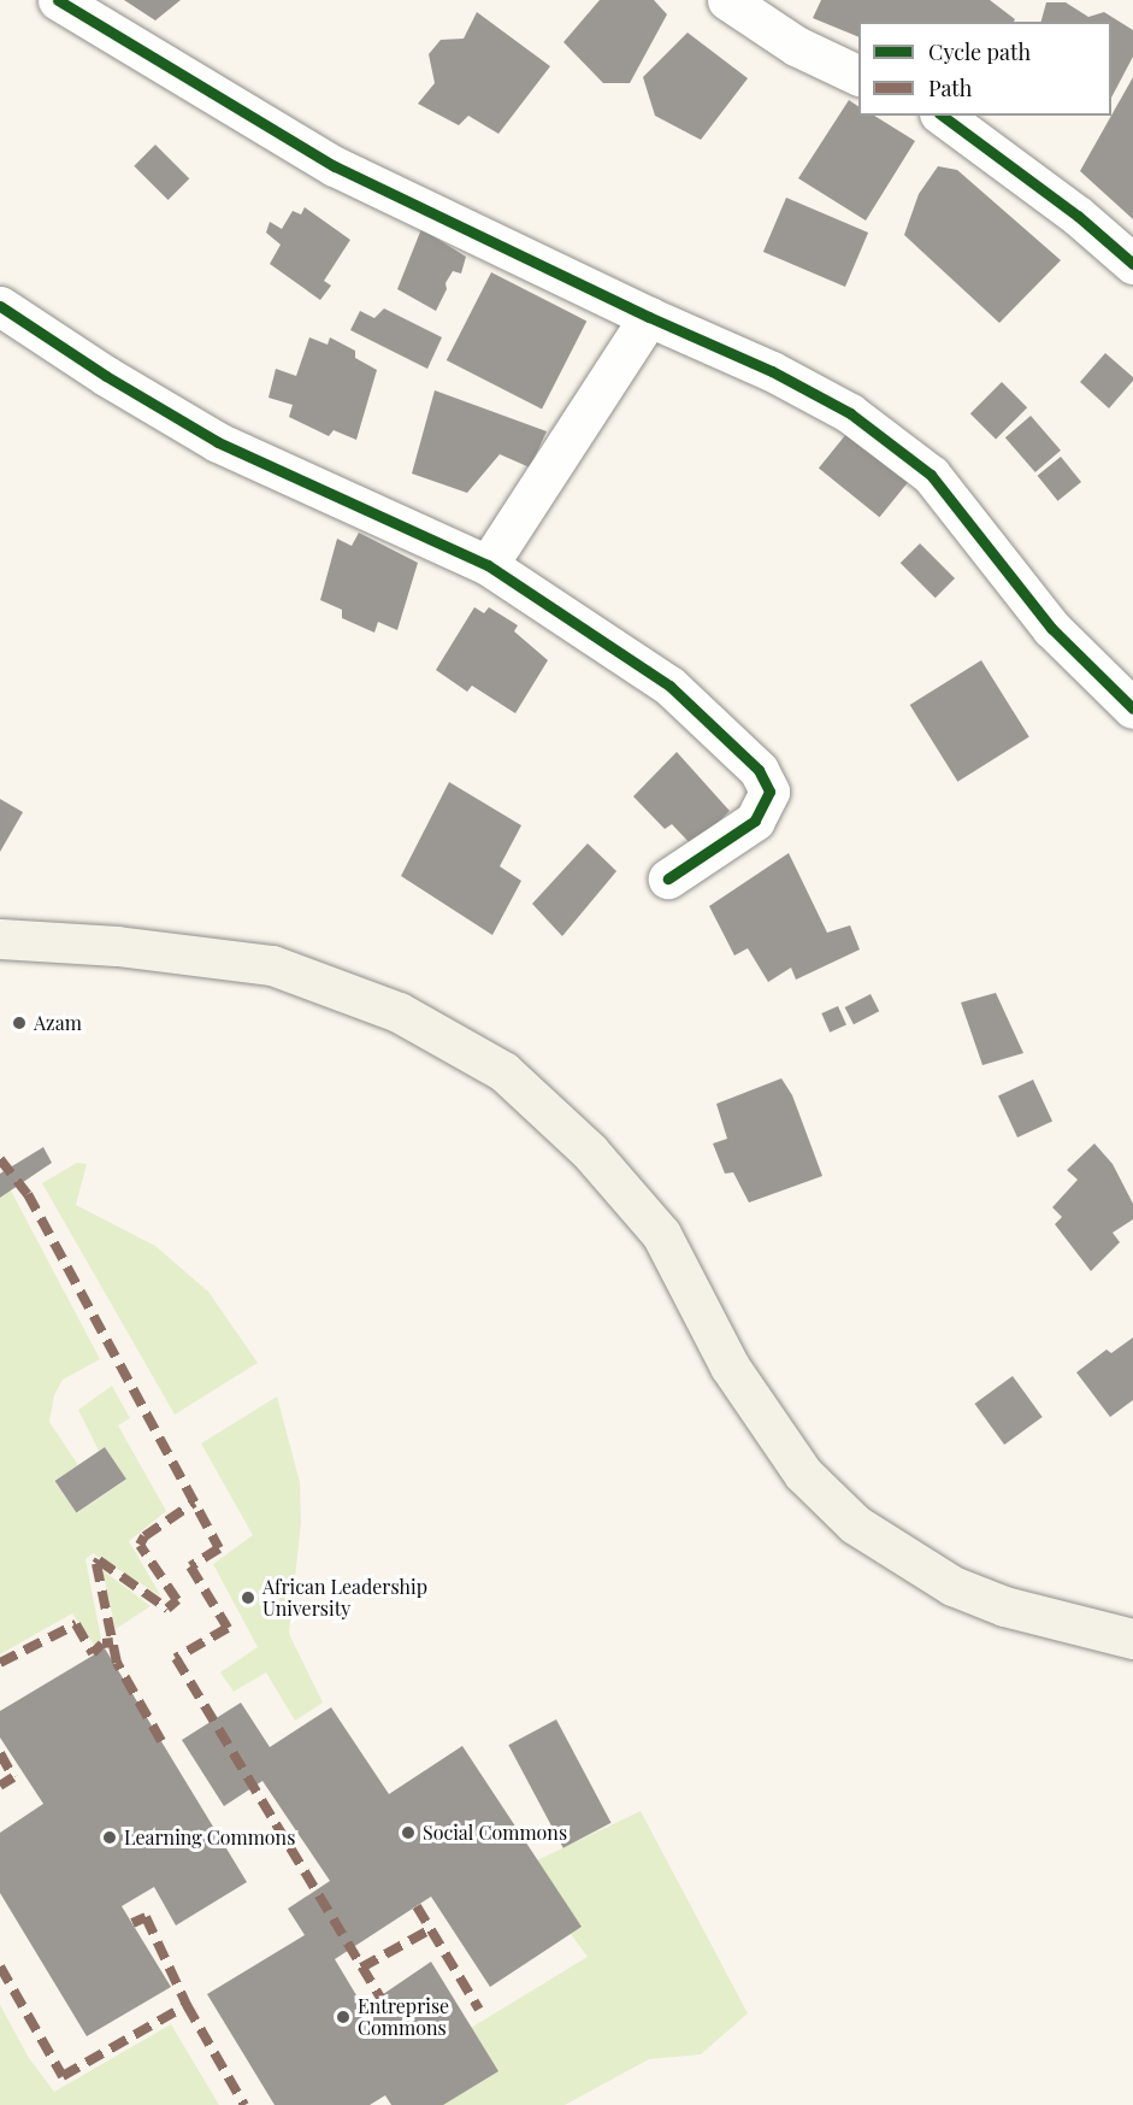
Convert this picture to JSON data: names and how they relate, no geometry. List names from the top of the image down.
{
  "places": [
    "Azam",
    "African Leadership University",
    "Social Commons",
    "Learning Commons",
    "Entreprise Commons"
  ],
  "legend": ["Cycle path", "Path"]
}
